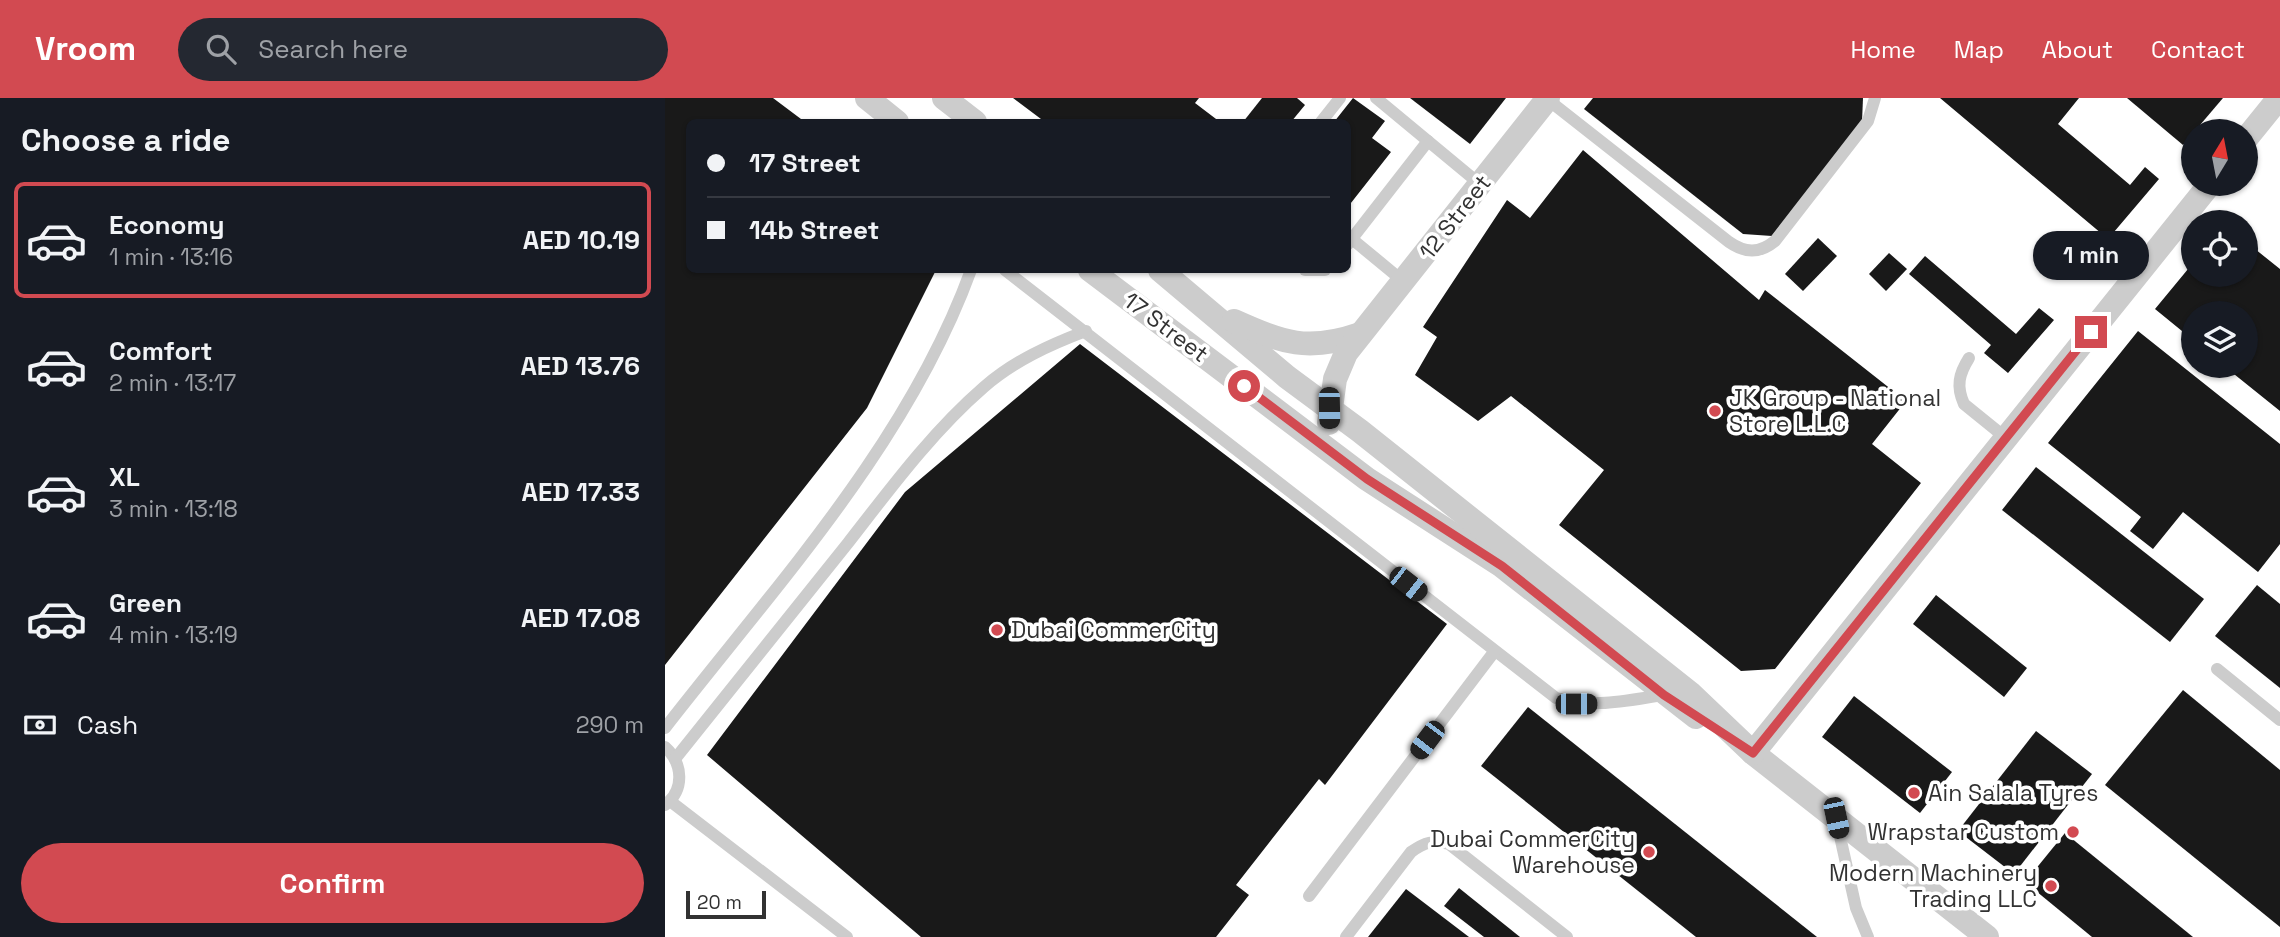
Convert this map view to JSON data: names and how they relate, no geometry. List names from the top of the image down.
{
  "streets": {
    "street": ["12 Street", "17 Street"]
  },
  "crossings": [
    ["12 Street", "17 Street"]
  ],
  "places": [
    "JK Group - National Store L.L.C",
    "Dubai CommerCity",
    "Ain Salala Tyres",
    "Wrapstar Custom",
    "Dubai CommerCity Warehouse",
    "Modern Machinery Trading LLC"
  ],
  "scale_bar": "20 m",
  "north": "top",
  "page": {
    "header": "Vroom",
    "search": "Search here",
    "nav": [
      "Home",
      "Map",
      "About",
      "Contact"
    ],
    "heading": "Choose a ride",
    "banner": ["17 Street", "14b Street"],
    "list": [
      {
        "name": "Economy",
        "note": "1 min · 13:16",
        "value": "AED 10.19"
      },
      {
        "name": "Comfort",
        "note": "2 min · 13:17",
        "value": "AED 13.76"
      },
      {
        "name": "XL",
        "note": "3 min · 13:18",
        "value": "AED 17.33"
      },
      {
        "name": "Green",
        "note": "4 min · 13:19",
        "value": "AED 17.08"
      }
    ],
    "bubble": "1 min",
    "pay": ["Cash", "290 m"],
    "buttons": "Confirm",
    "scale": "20 m"
  }
}
